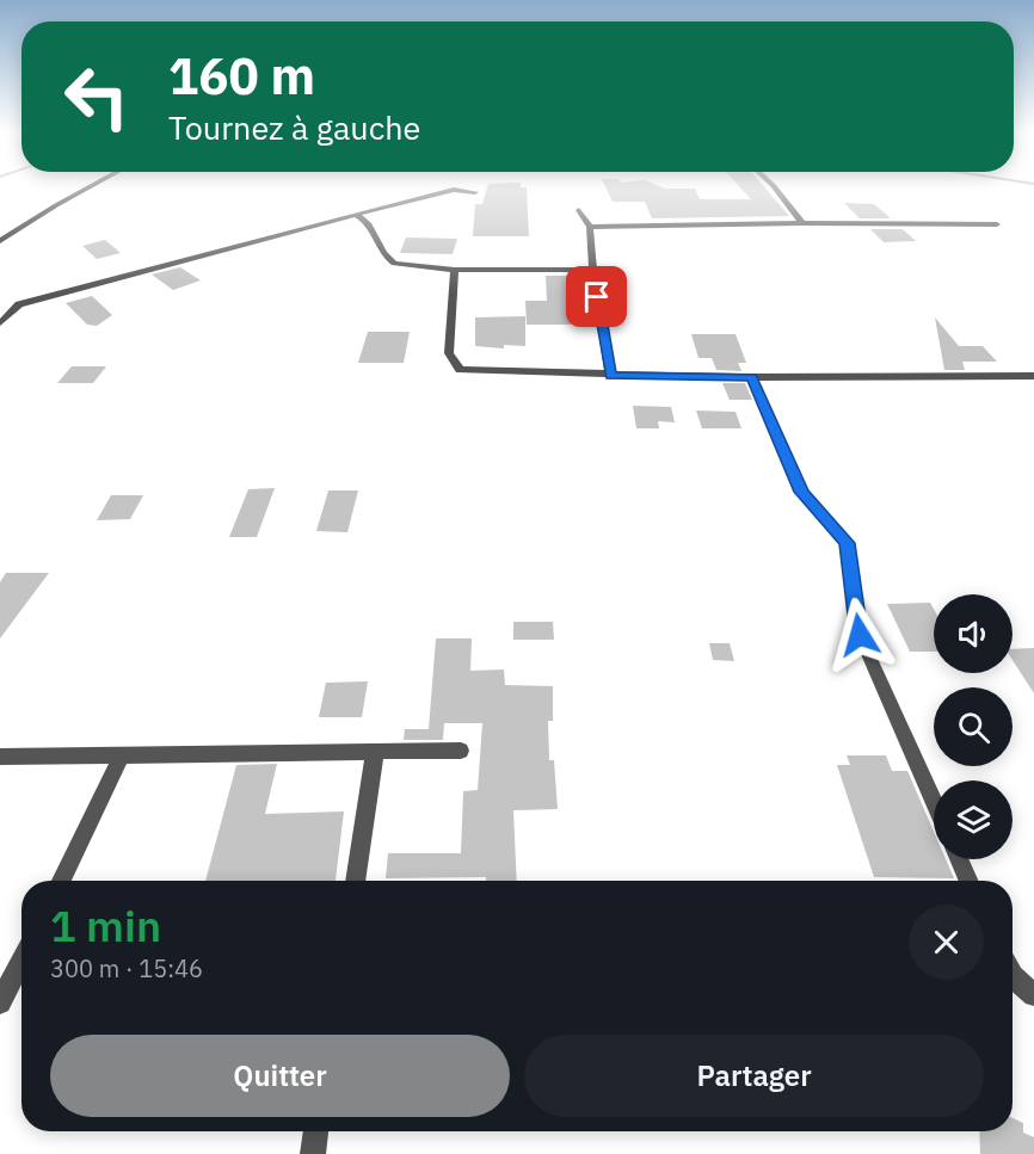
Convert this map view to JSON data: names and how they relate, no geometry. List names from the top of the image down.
{
  "page": {
    "turn": ["160 m", "Tournez à gauche"],
    "heading": ["1 min", "300 m · 15:46"],
    "buttons": ["Quitter", "Partager"]
  }
}
